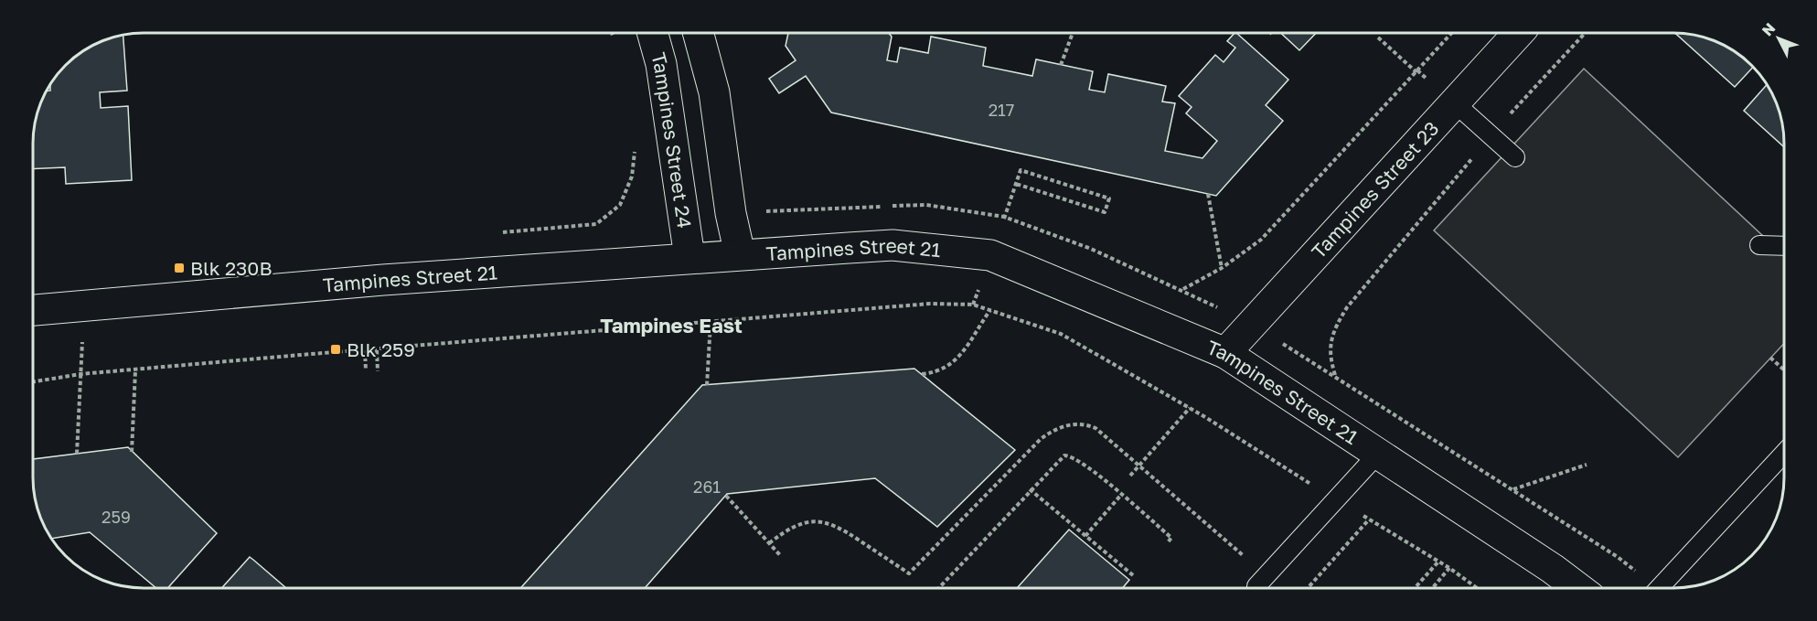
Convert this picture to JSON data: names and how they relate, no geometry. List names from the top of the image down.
{
  "streets": {
    "street": ["Tampines Street 24", "Tampines Street 23", "Tampines Street 21"]
  },
  "crossings": [
    ["Tampines Street 24", "Tampines Street 21"],
    ["Tampines Street 23", "Tampines Street 21"]
  ],
  "districts": ["Tampines East"],
  "places": {
    "transit": ["Blk 230B", "Blk 259"]
  },
  "house_numbers": ["217", "261", "259"],
  "north": "top left"
}
